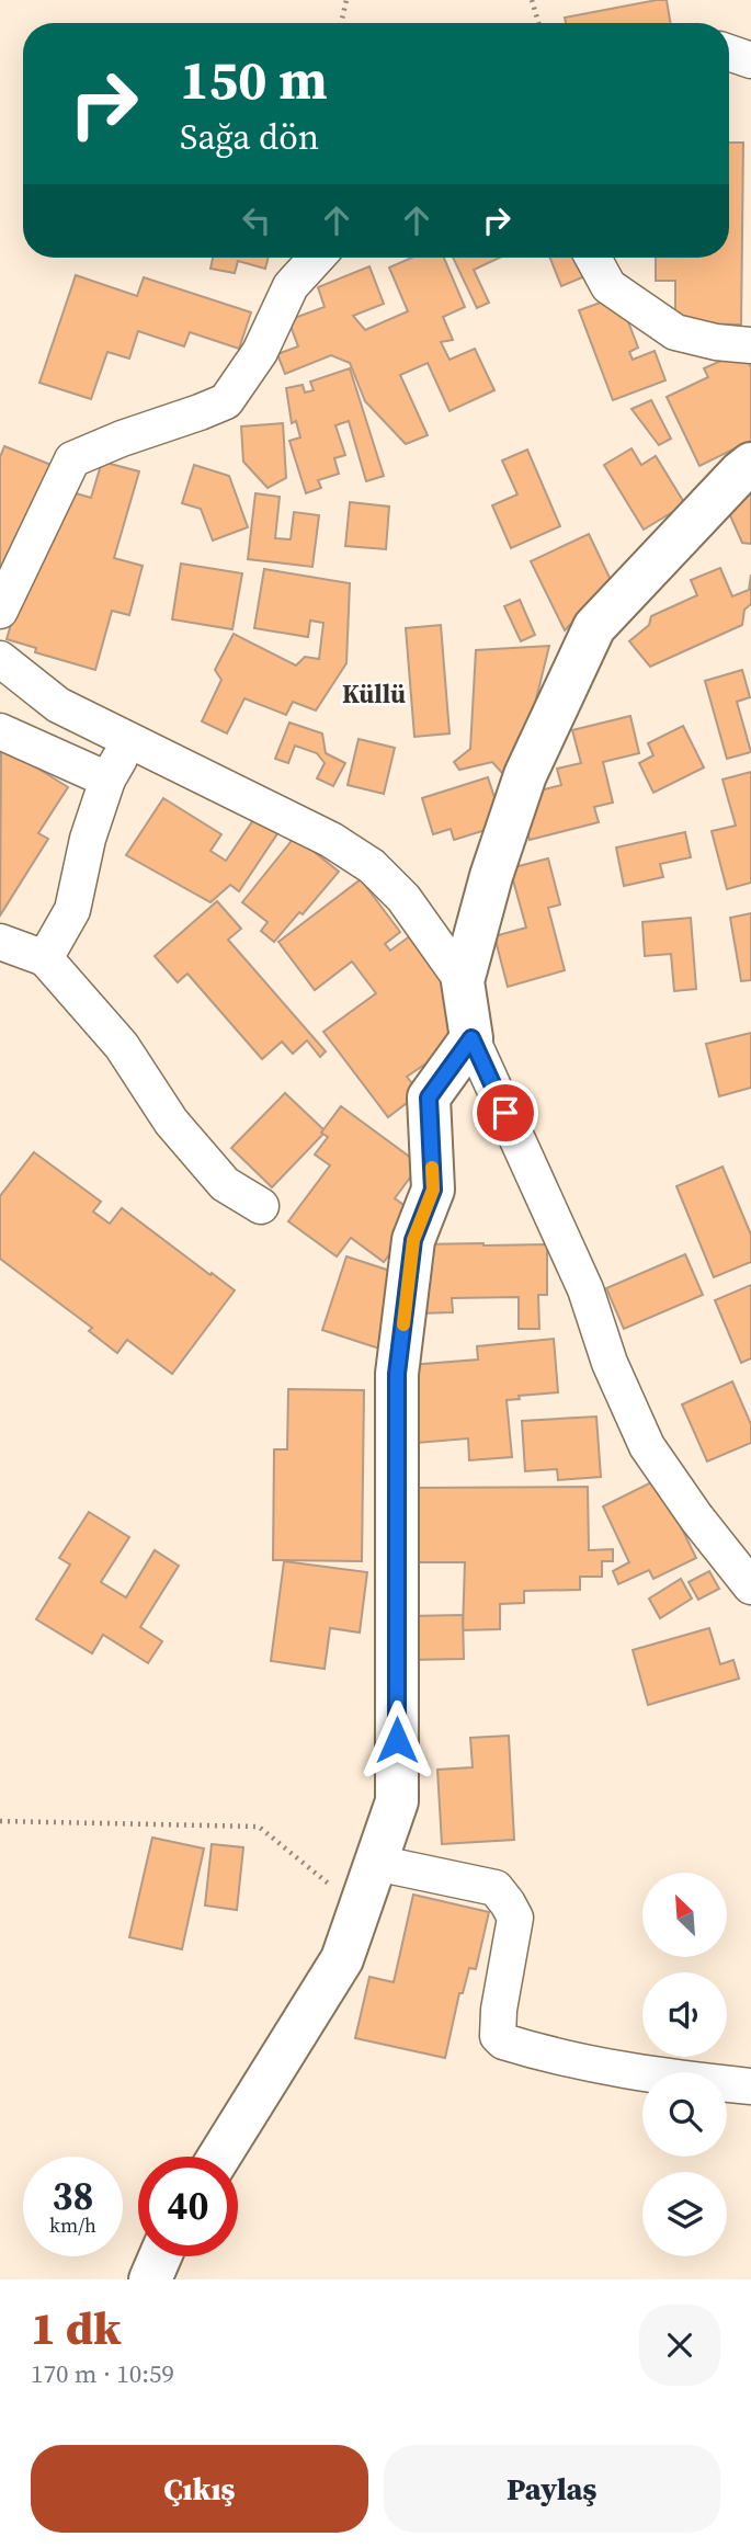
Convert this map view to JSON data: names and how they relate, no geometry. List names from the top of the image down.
{
  "districts": ["Küllü"],
  "north": "top left",
  "page": {
    "turn": ["150 m", "Sağa dön"],
    "speed": "38 km/h",
    "limit": "40",
    "heading": ["1 dk", "170 m · 10:59"],
    "buttons": ["Çıkış", "Paylaş"]
  }
}
